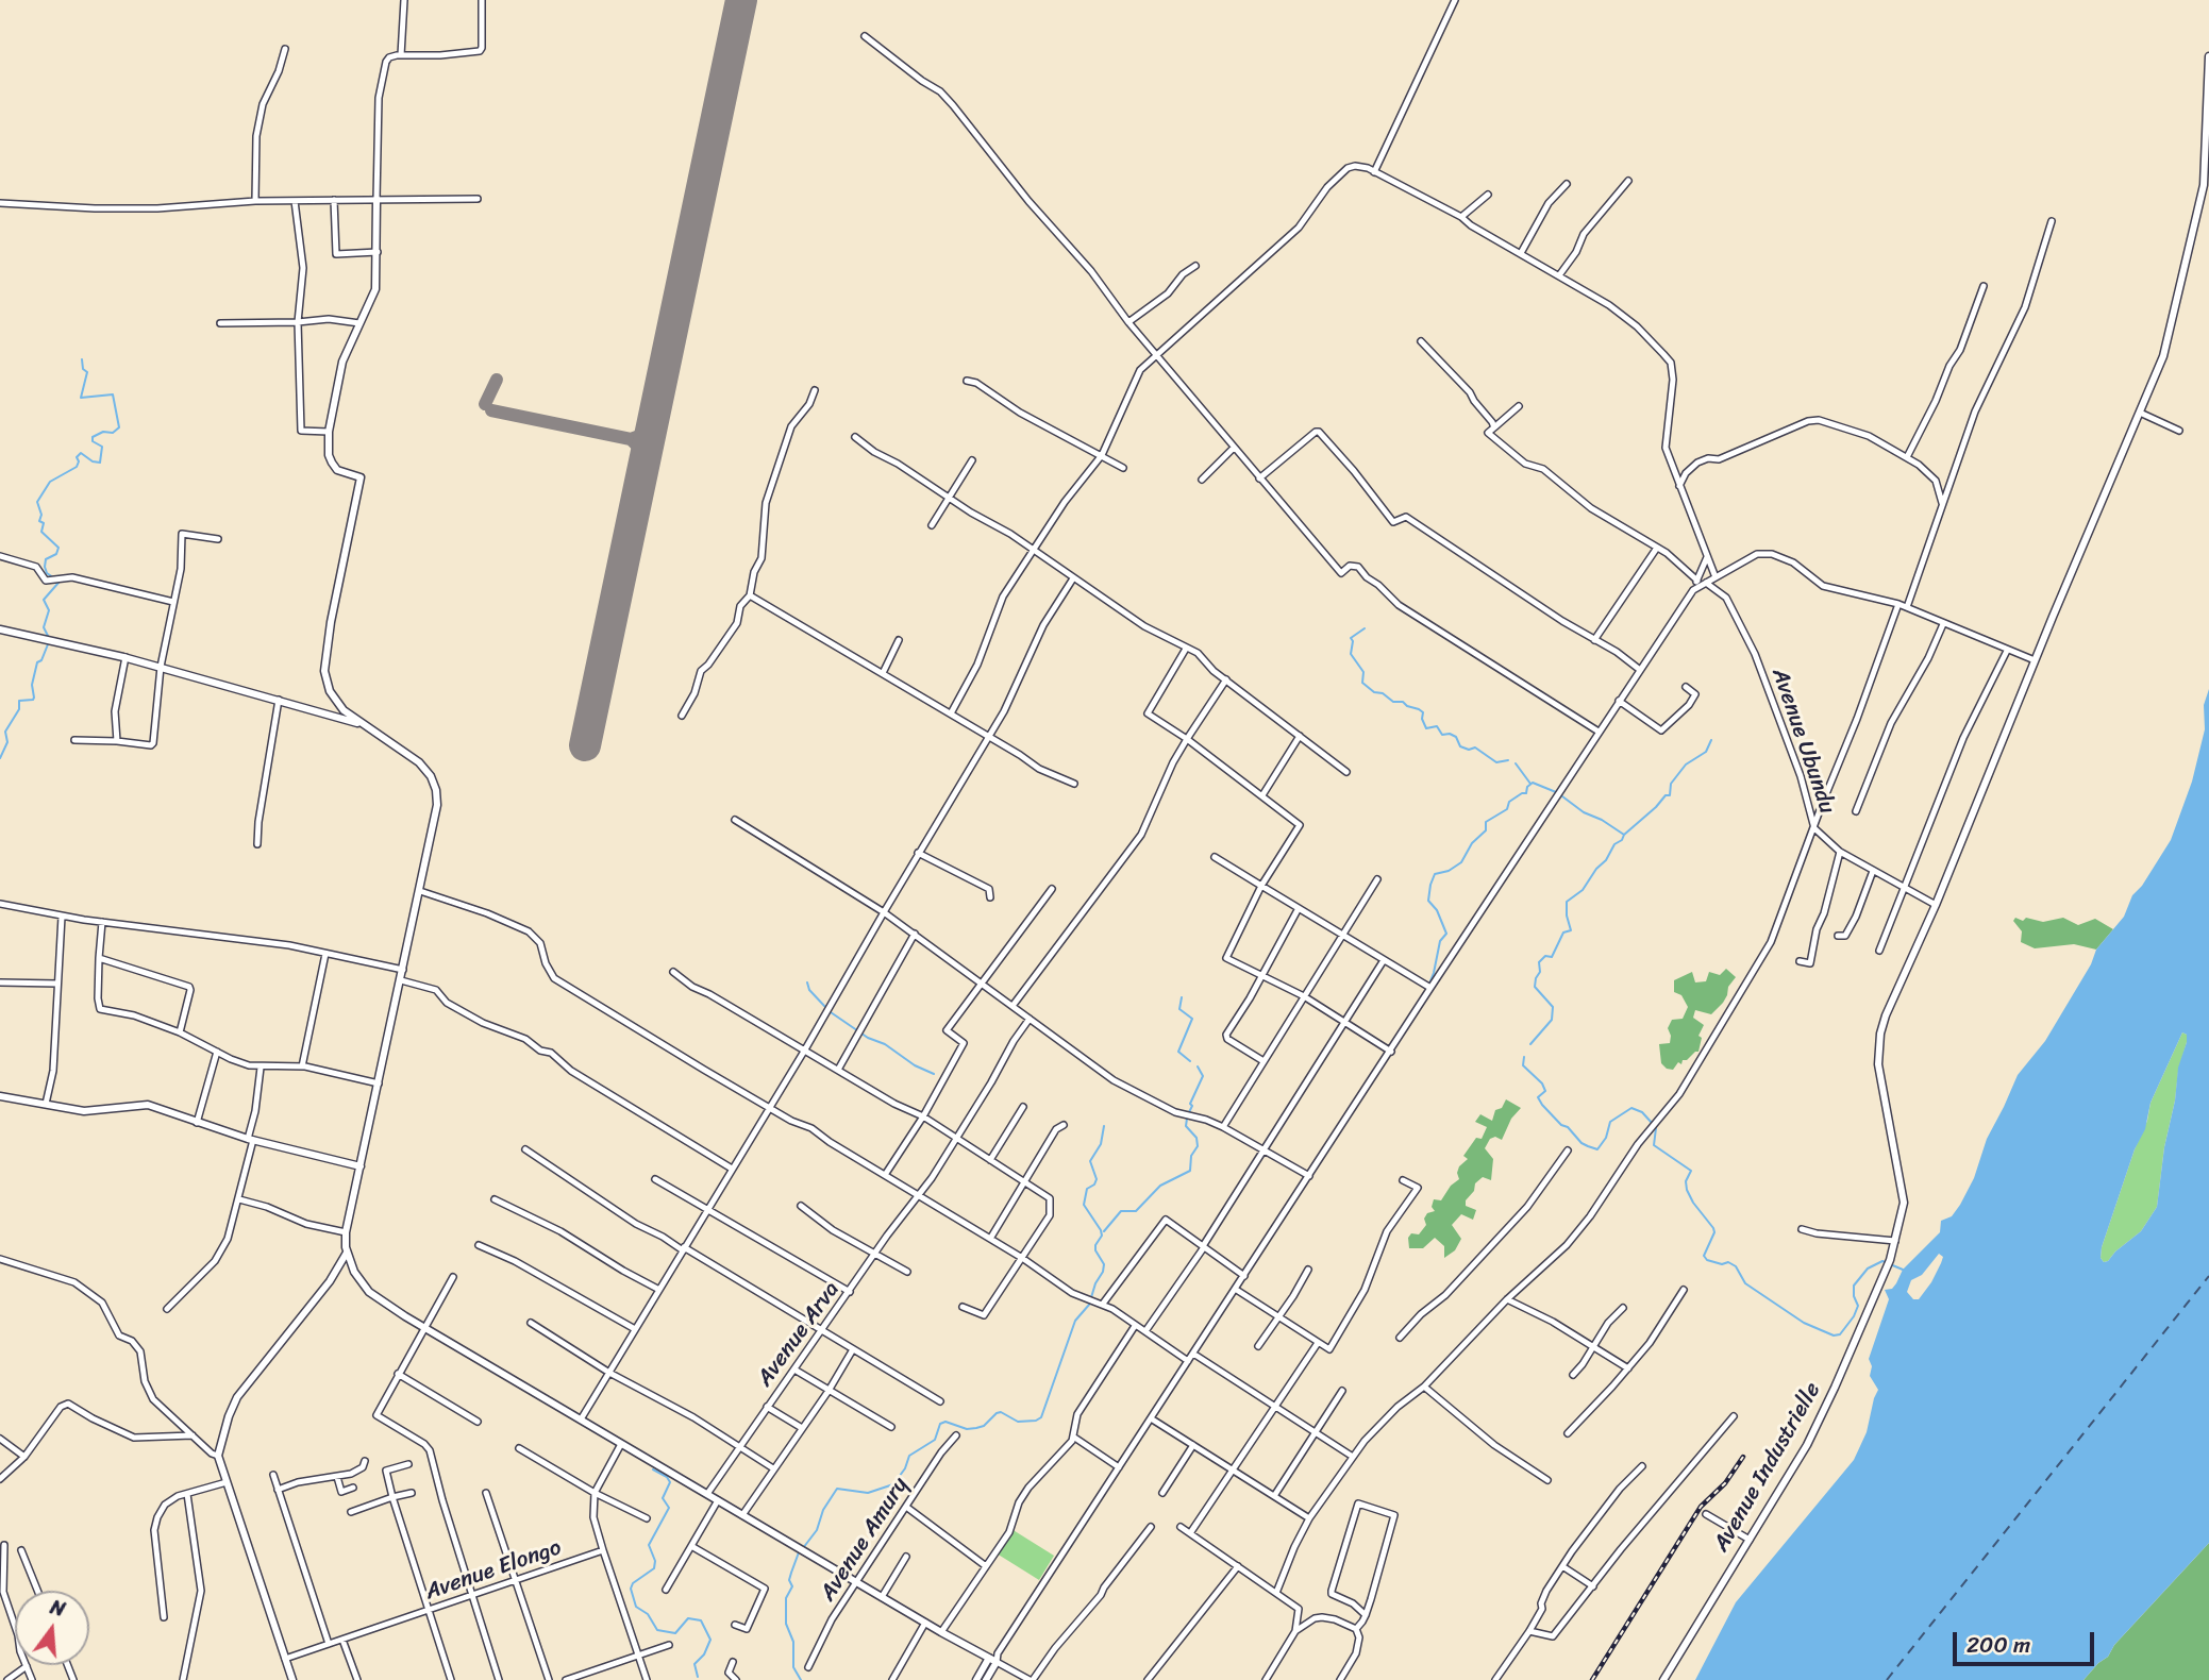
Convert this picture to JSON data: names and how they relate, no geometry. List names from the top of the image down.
{
  "streets": {
    "street": [
      "Avenue Ubundu",
      "Avenue Arva",
      "Avenue Industrielle",
      "Avenue Amury",
      "Avenue Elongo"
    ]
  },
  "crossings": [
    ["Avenue Ubundu", "Avenue Industrielle"]
  ],
  "scale_bar": "200 m",
  "north": "top"
}
